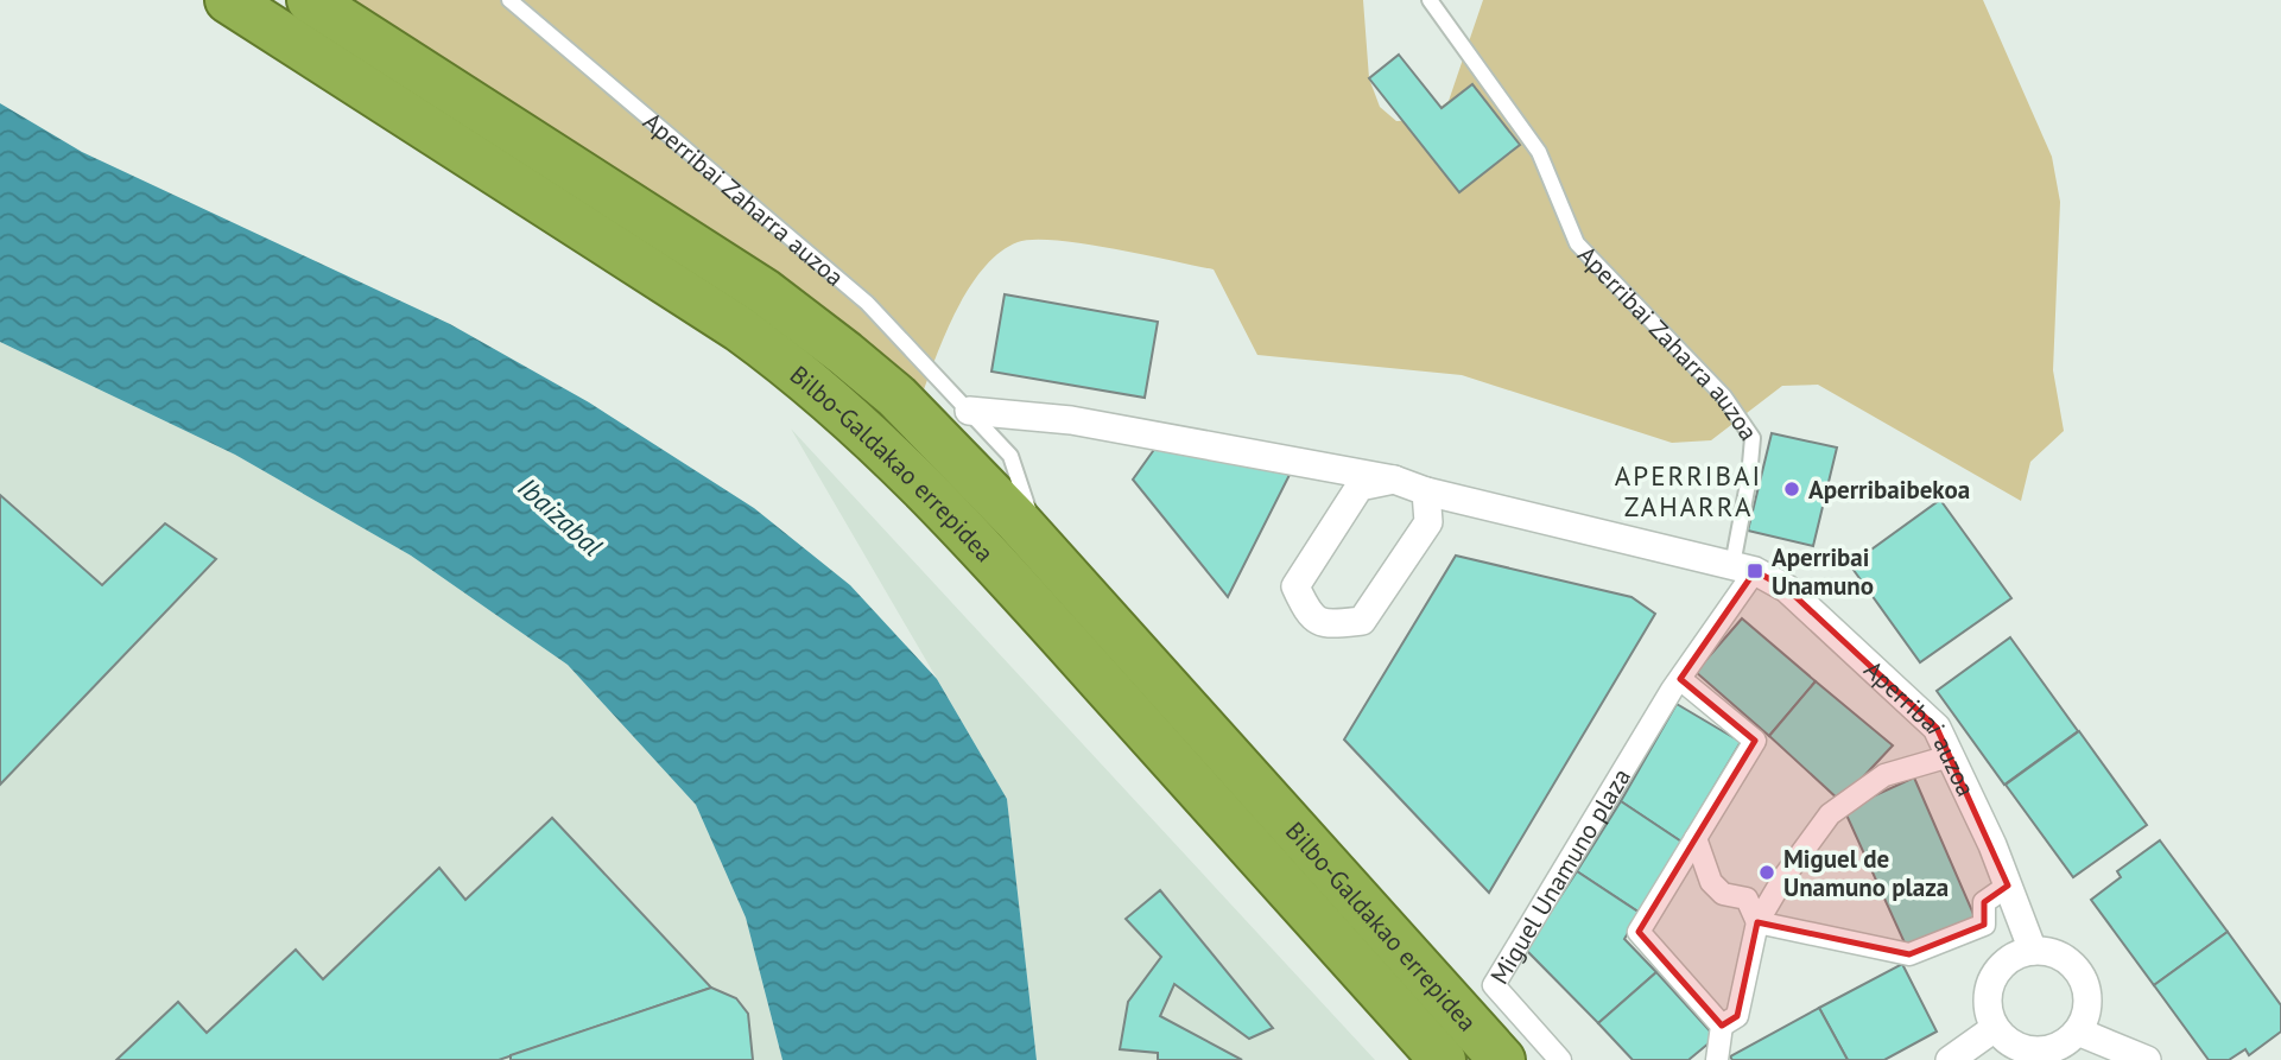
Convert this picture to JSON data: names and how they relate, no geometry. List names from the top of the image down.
{
  "streets": {
    "highway": ["Bilbo-Galdakao errepidea"],
    "street": ["Aperribai auzoa", "Miguel Unamuno plaza"],
    "lane": ["Aperribai Zaharra auzoa"]
  },
  "crossings": [
    ["Aperribai Zaharra auzoa", "Bilbo-Galdakao errepidea"],
    ["Aperribai Zaharra auzoa", "Aperribai auzoa"],
    ["Aperribai Zaharra auzoa", "Miguel Unamuno plaza"],
    ["Aperribai auzoa", "Miguel Unamuno plaza"]
  ],
  "districts": ["APERRIBAI ZAHARRA"],
  "water": ["Ibaizabal"],
  "places": {
    "other": ["Aperribaibekoa", "Miguel de Unamuno plaza"],
    "transit": ["Aperribai Unamuno"]
  }
}
